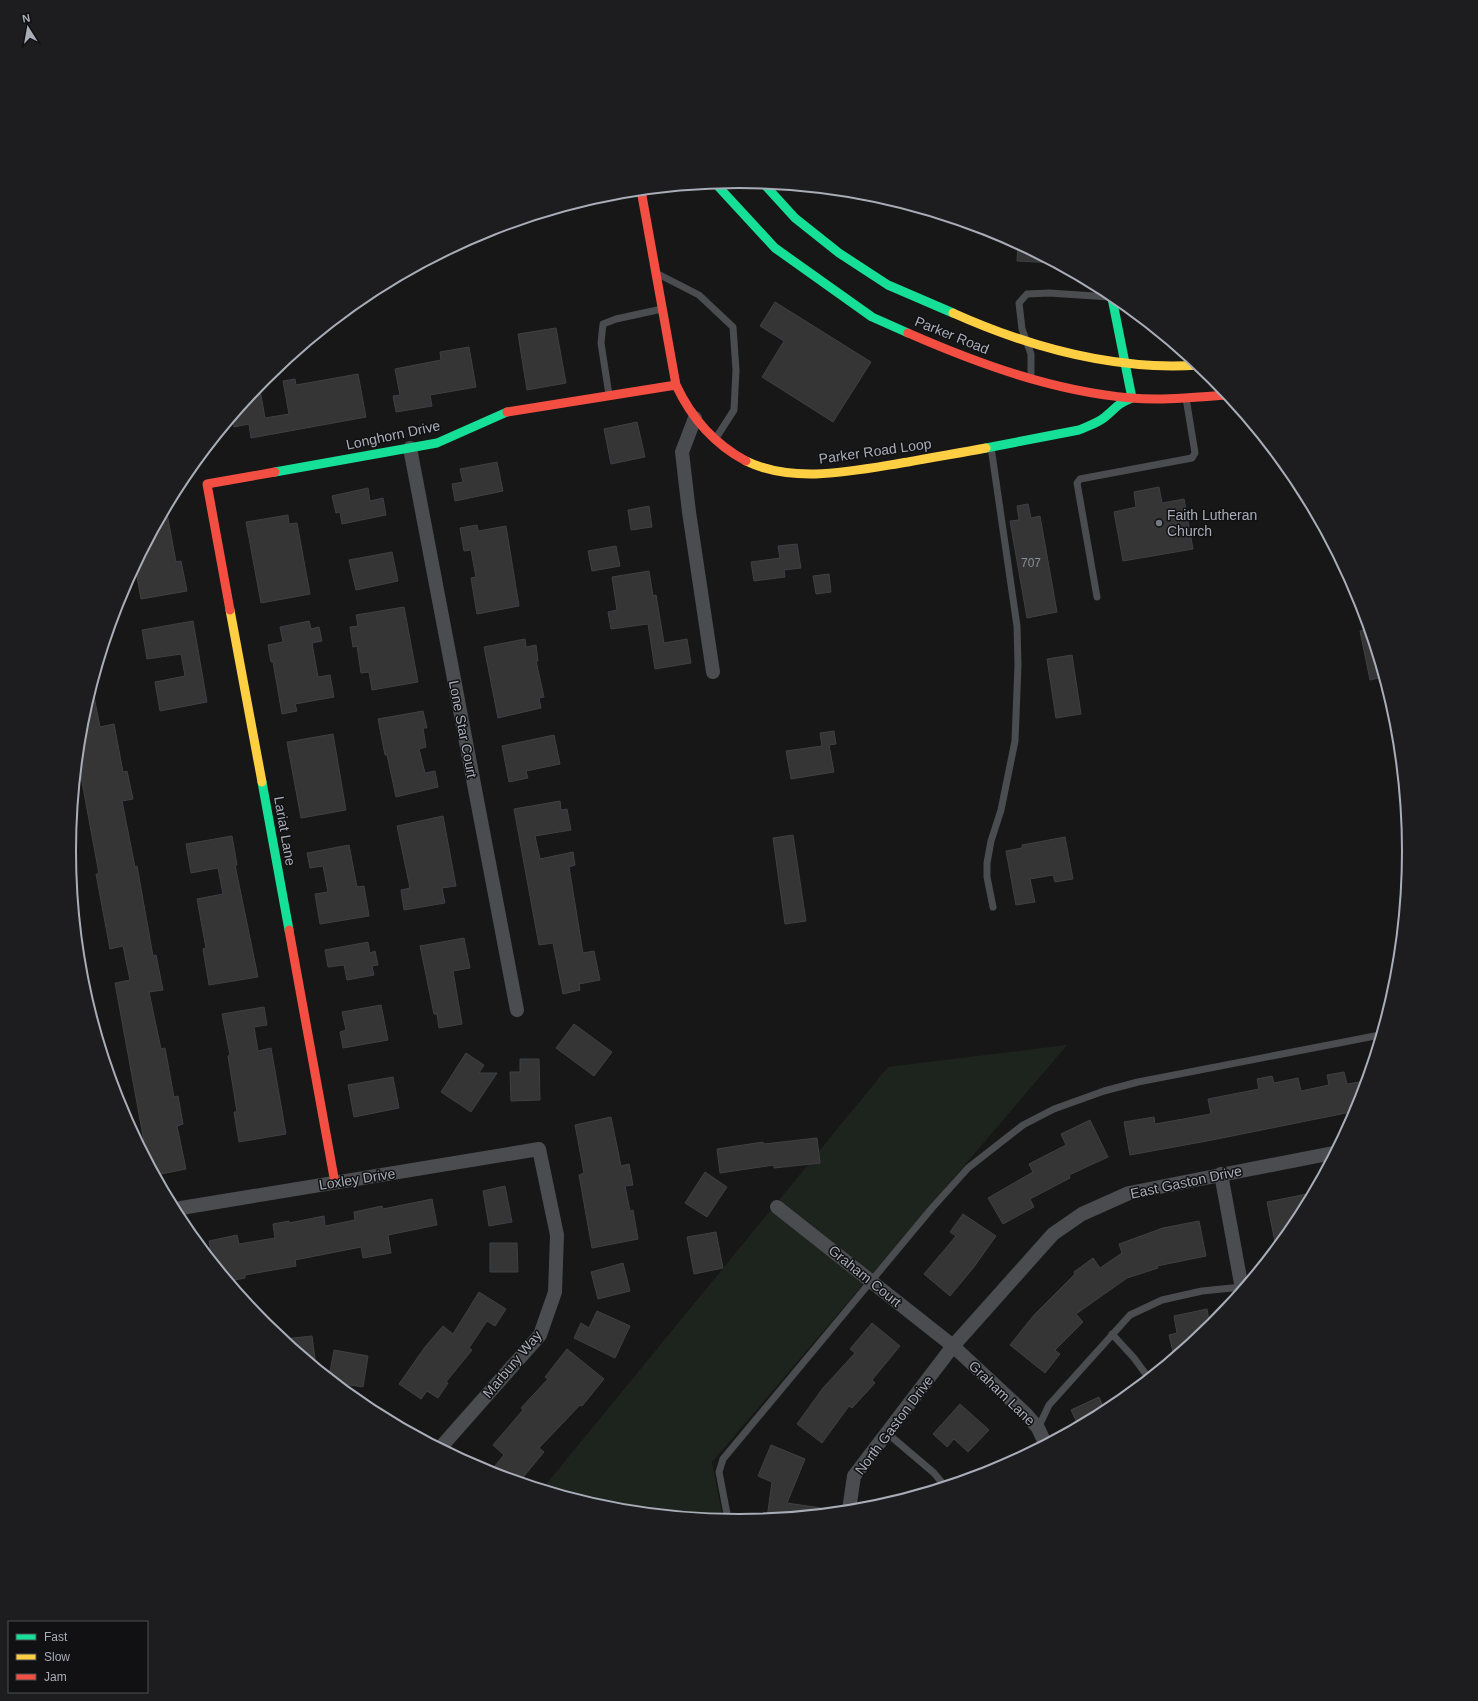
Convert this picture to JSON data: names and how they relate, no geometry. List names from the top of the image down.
{
  "streets": {
    "street": [
      "Parker Road",
      "Longhorn Drive",
      "Parker Road Loop",
      "Lone Star Court",
      "Lariat Lane",
      "Loxley Drive",
      "East Gaston Drive",
      "Graham Court",
      "Marbury Way",
      "Graham Lane",
      "North Gaston Drive"
    ]
  },
  "crossings": [
    ["Parker Road", "Parker Road Loop"],
    ["Longhorn Drive", "Parker Road Loop"],
    ["Longhorn Drive", "Lone Star Court"],
    ["Longhorn Drive", "Lariat Lane"],
    ["Lariat Lane", "Loxley Drive"],
    ["Loxley Drive", "Marbury Way"],
    ["East Gaston Drive", "Graham Court"],
    ["East Gaston Drive", "Graham Lane"],
    ["East Gaston Drive", "North Gaston Drive"],
    ["Graham Court", "Graham Lane"],
    ["Graham Court", "North Gaston Drive"],
    ["Graham Lane", "North Gaston Drive"]
  ],
  "places": ["Faith Lutheran Church"],
  "house_numbers": ["707"],
  "legend": ["Fast", "Slow", "Jam"],
  "north": "top"
}
